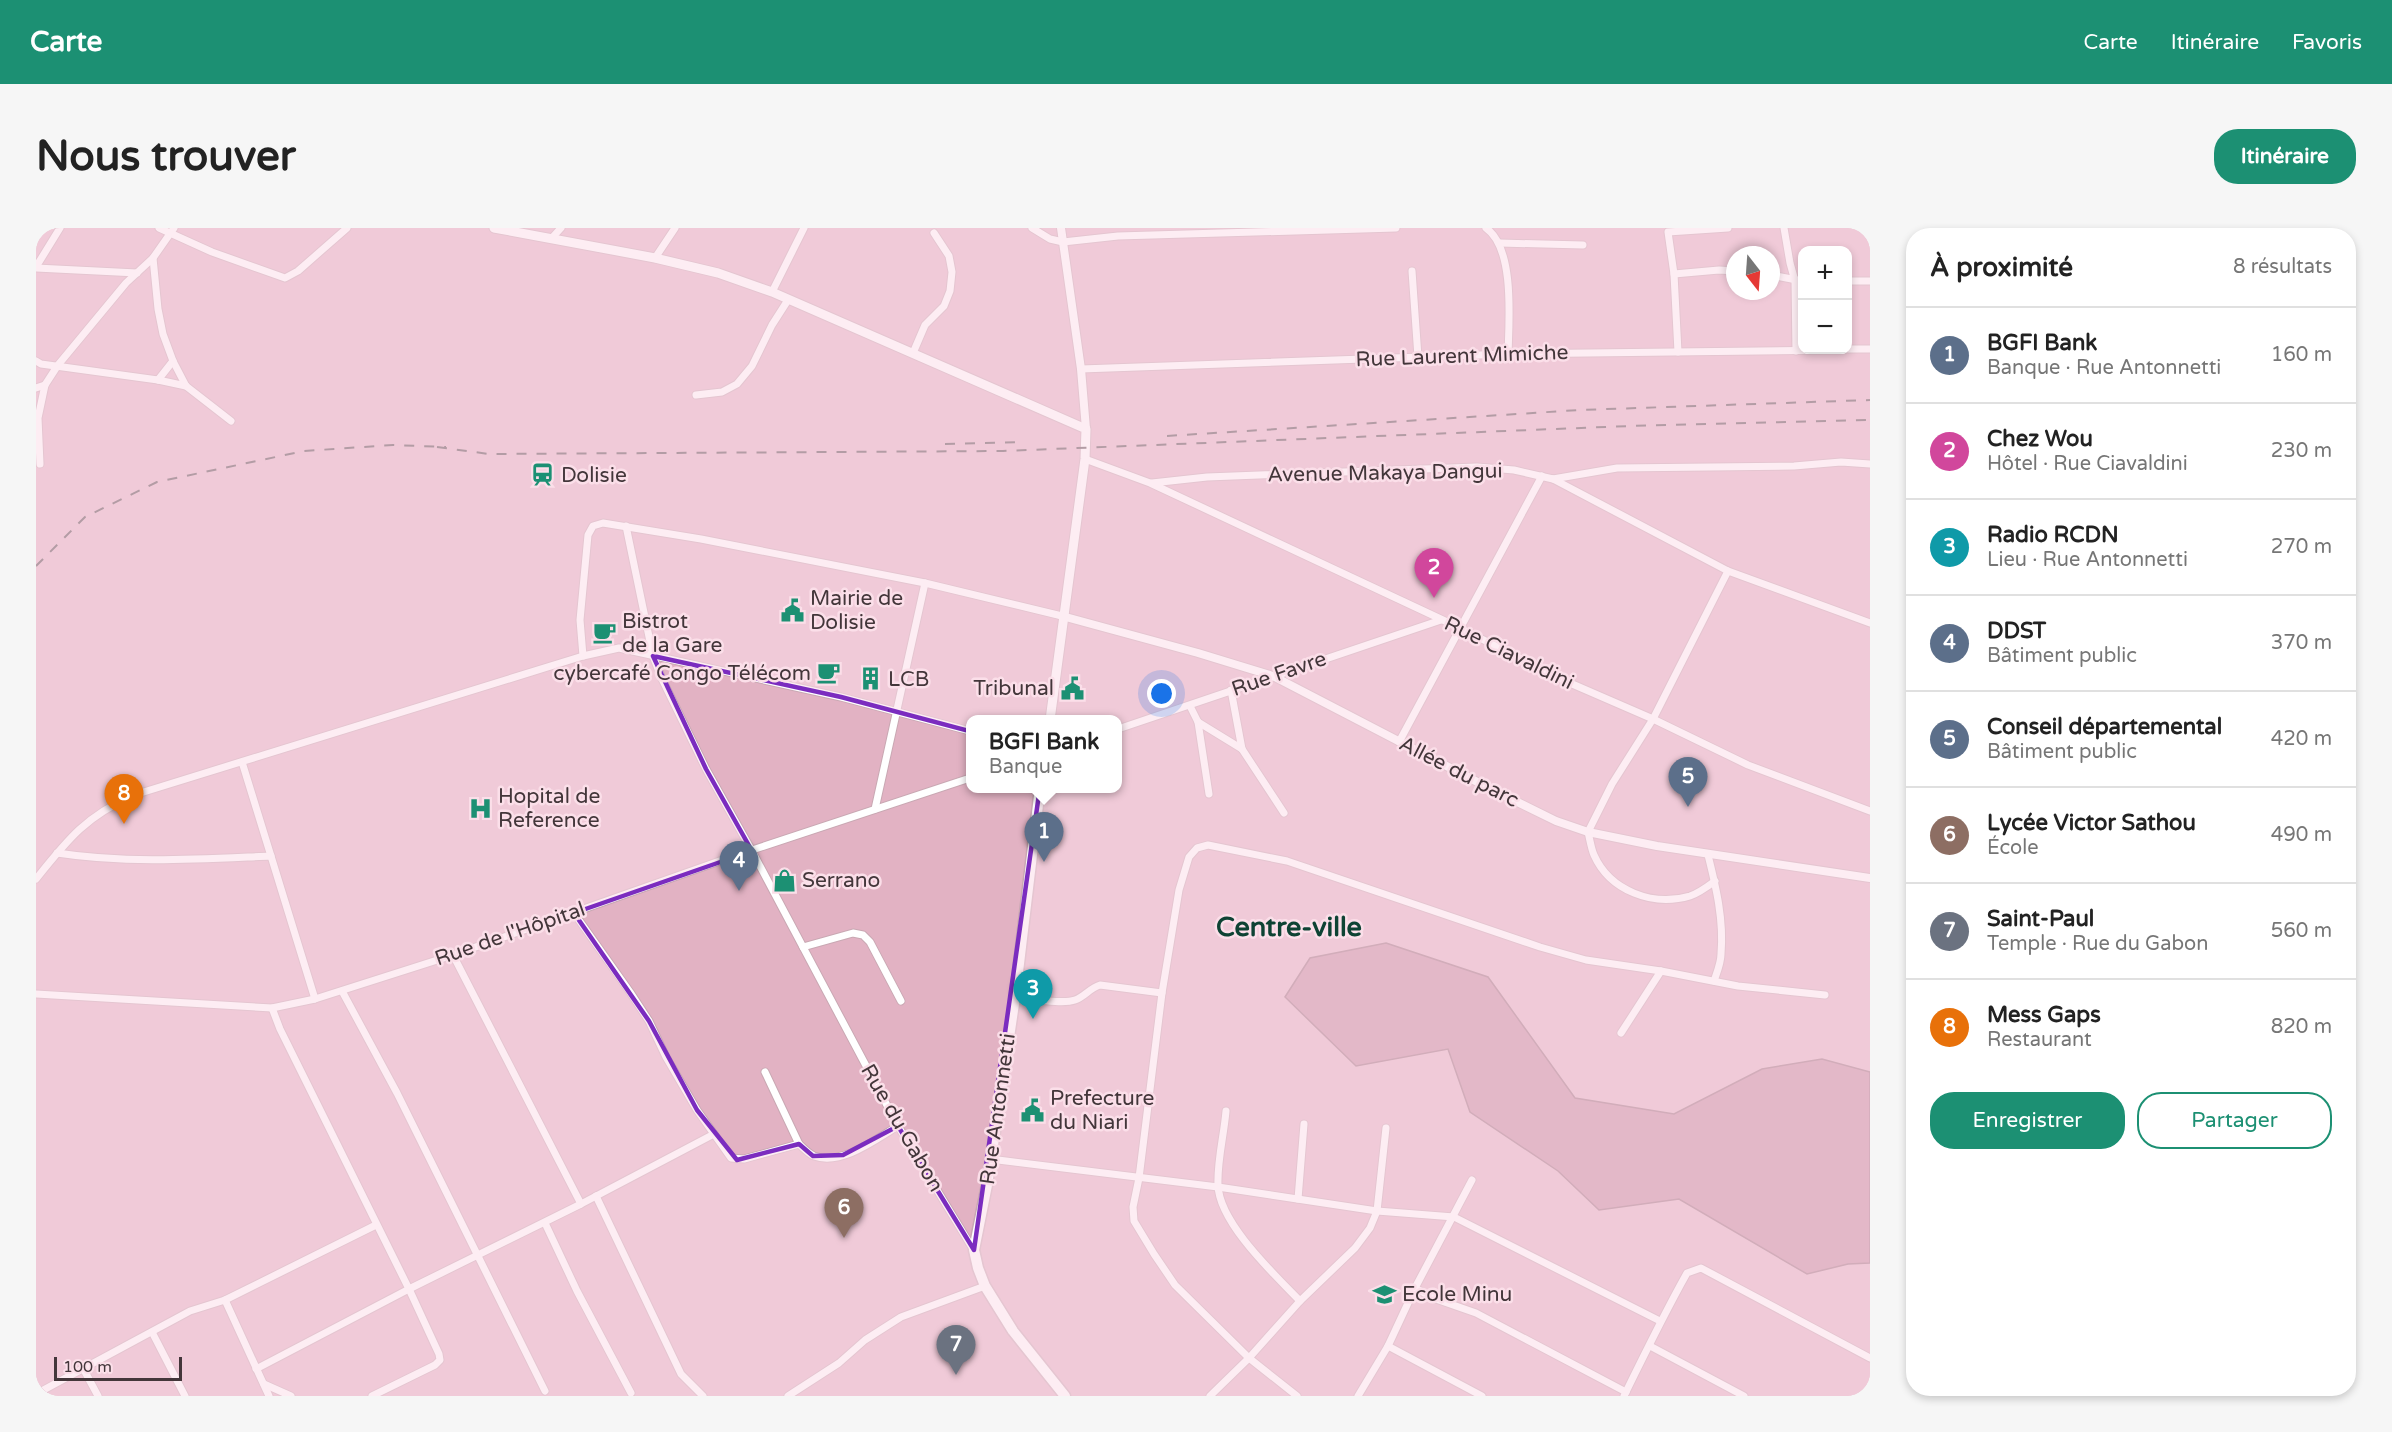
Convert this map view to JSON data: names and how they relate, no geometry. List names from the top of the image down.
{
  "streets": {
    "highway": ["Rue Antonnetti", "Rue du Gabon"],
    "street": [
      "Rue Laurent Mimiche",
      "Avenue Makaya Dangui",
      "Rue Ciavaldini",
      "Rue Favre",
      "Allée du parc",
      "Rue de l'Hôpital"
    ]
  },
  "crossings": [
    ["Avenue Makaya Dangui", "Rue Ciavaldini"],
    ["Rue Ciavaldini", "Rue Favre"],
    ["Rue Favre", "Allée du parc"],
    ["Rue de l'Hôpital", "Rue du Gabon"],
    ["Rue Antonnetti", "Rue du Gabon"]
  ],
  "districts": ["Centre-ville"],
  "places": {
    "station": ["Dolisie"],
    "public building": ["Mairie de Dolisie", "Tribunal", "Prefecture du Niari"],
    "cafe": ["Bistrot de la Gare", "cybercafé Congo Télécom"],
    "building": ["LCB"],
    "hospital": ["Hopital de Reference"],
    "shop": ["Serrano"],
    "school or university": ["Ecole Minu"]
  },
  "scale_bar": "100 m",
  "north": "bottom",
  "page": {
    "header": "Carte",
    "nav": ["Carte", "Itinéraire", "Favoris"],
    "buttons": [
      "Itinéraire",
      ["Enregistrer", "Partager"]
    ],
    "title": "Nous trouver",
    "heading": ["À proximité", "8 résultats"],
    "map_buttons": ["+", "−"],
    "list": [
      {
        "mark": "1",
        "name": "BGFI Bank",
        "note": "Banque · Rue Antonnetti",
        "value": "160 m"
      },
      {
        "mark": "2",
        "name": "Chez Wou",
        "note": "Hôtel · Rue Ciavaldini",
        "value": "230 m"
      },
      {
        "mark": "3",
        "name": "Radio RCDN",
        "note": "Lieu · Rue Antonnetti",
        "value": "270 m"
      },
      {
        "mark": "4",
        "name": "DDST",
        "note": "Bâtiment public",
        "value": "370 m"
      },
      {
        "mark": "5",
        "name": "Conseil départemental",
        "note": "Bâtiment public",
        "value": "420 m"
      },
      {
        "mark": "6",
        "name": "Lycée Victor Sathou",
        "note": "École",
        "value": "490 m"
      },
      {
        "mark": "7",
        "name": "Saint-Paul",
        "note": "Temple · Rue du Gabon",
        "value": "560 m"
      },
      {
        "mark": "8",
        "name": "Mess Gaps",
        "note": "Restaurant",
        "value": "820 m"
      }
    ],
    "pins": [
      "2",
      "5",
      "8",
      "1",
      "4",
      "3",
      "6",
      "7"
    ],
    "popup": ["BGFI Bank", "Banque"],
    "scale": "100 m"
  }
}
